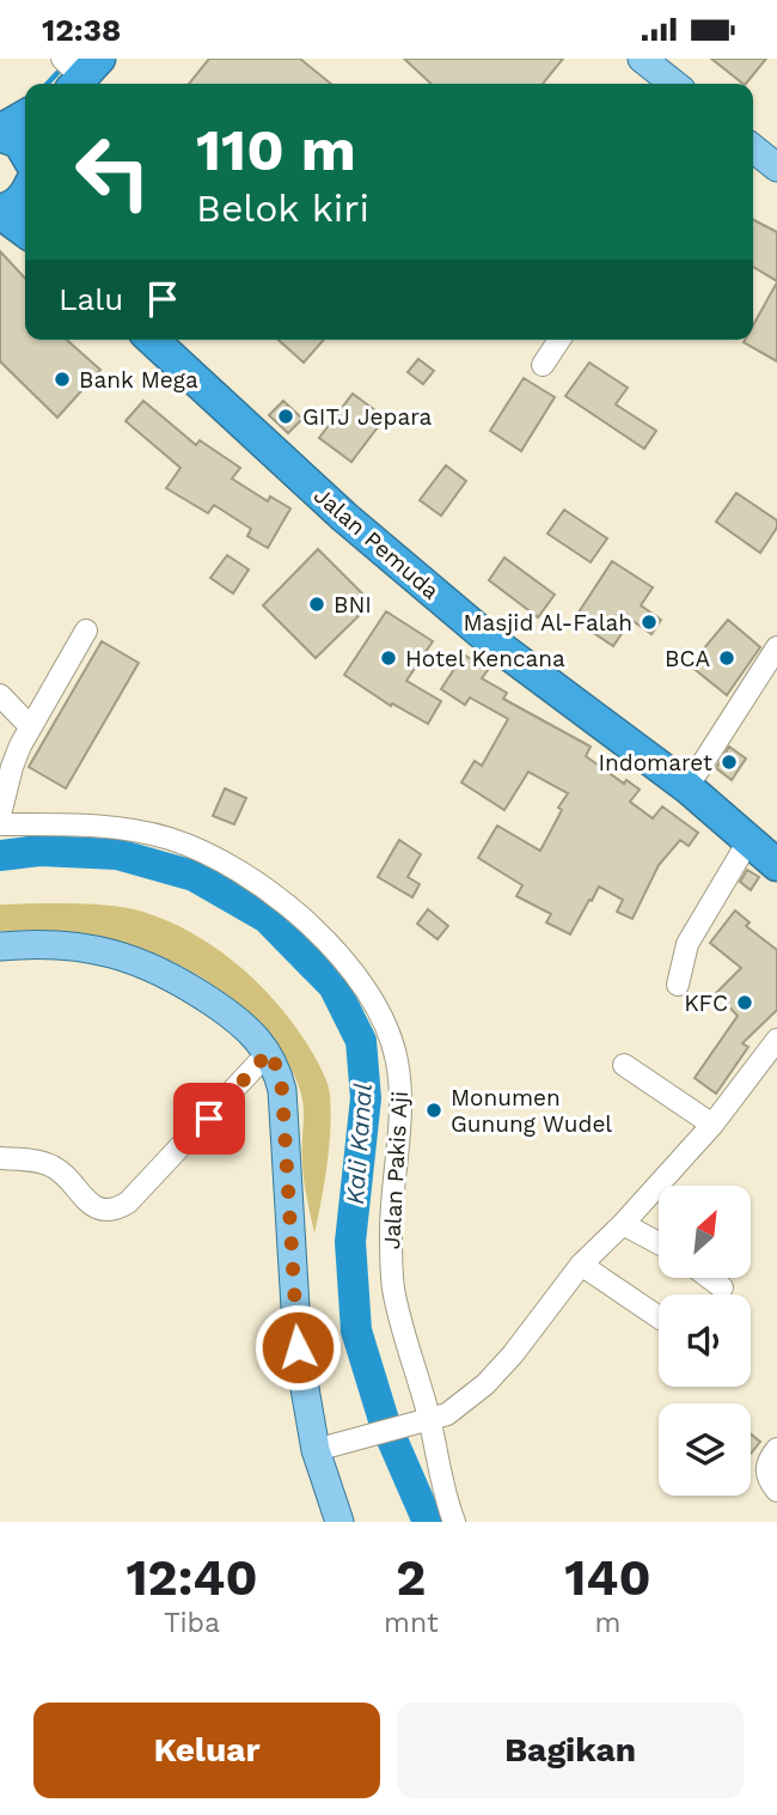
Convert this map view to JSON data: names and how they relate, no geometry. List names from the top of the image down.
{
  "streets": {
    "highway": ["Jalan Pemuda"],
    "street": ["Jalan Pakis Aji"]
  },
  "water": ["Kali Kanal"],
  "places": [
    "Bank Mega",
    "GITJ Jepara",
    "BNI",
    "Masjid Al-Falah",
    "Hotel Kencana",
    "BCA",
    "Indomaret",
    "KFC",
    "Monumen Gunung Wudel"
  ],
  "north": "top right",
  "page": {
    "status": "12:38",
    "turn": ["110 m", "Belok kiri"],
    "then": "Lalu",
    "eta": [
      "12:40",
      "Tiba",
      "2",
      "mnt",
      "140",
      "m"
    ],
    "buttons": ["Keluar", "Bagikan"]
  }
}
